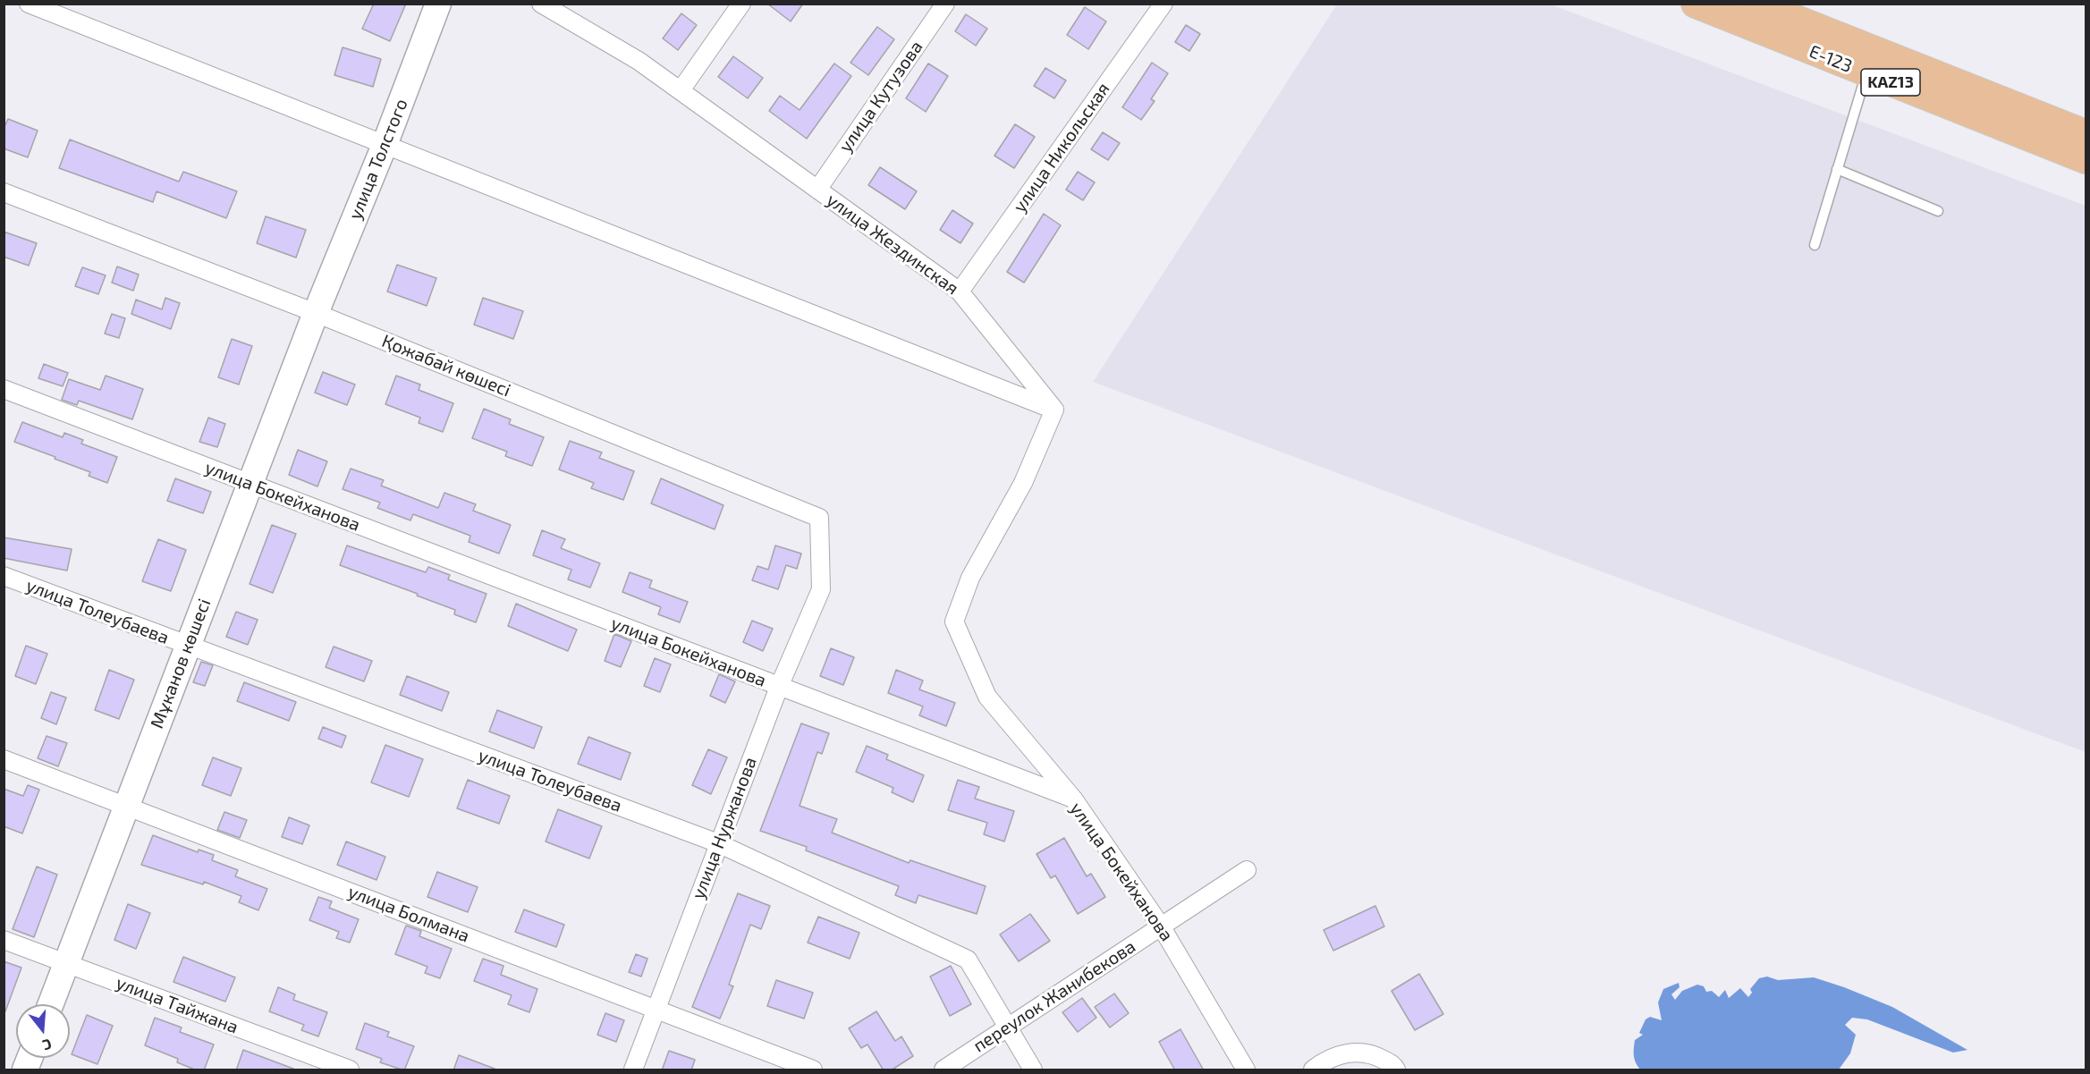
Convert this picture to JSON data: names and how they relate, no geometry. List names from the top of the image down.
{
  "streets": {
    "main road": ["Е-123", "KAZ13"],
    "street": [
      "улица Кутузова",
      "улица Никольская",
      "улица Толстого",
      "улица Жездинская",
      "Қожабай көшесі",
      "улица Бокейханова",
      "улица Толеубаева",
      "Мұканов көшесі",
      "улица Нуржанова",
      "улица Болмана",
      "переулок Жанибекова",
      "улица Тайжана"
    ]
  },
  "crossings": [
    ["улица Кутузова", "улица Жездинская"],
    ["улица Никольская", "улица Жездинская"],
    ["улица Толстого", "Қожабай көшесі"],
    ["улица Толстого", "Мұканов көшесі"],
    ["Қожабай көшесі", "Мұканов көшесі"],
    ["Қожабай көшесі", "улица Нуржанова"],
    ["улица Бокейханова", "Мұканов көшесі"],
    ["улица Бокейханова", "улица Нуржанова"],
    ["улица Бокейханова", "переулок Жанибекова"],
    ["улица Толеубаева", "Мұканов көшесі"],
    ["улица Толеубаева", "улица Нуржанова"],
    ["улица Толеубаева", "переулок Жанибекова"],
    ["Мұканов көшесі", "улица Болмана"],
    ["Мұканов көшесі", "улица Тайжана"],
    ["улица Нуржанова", "улица Болмана"]
  ],
  "north": "bottom"
}
